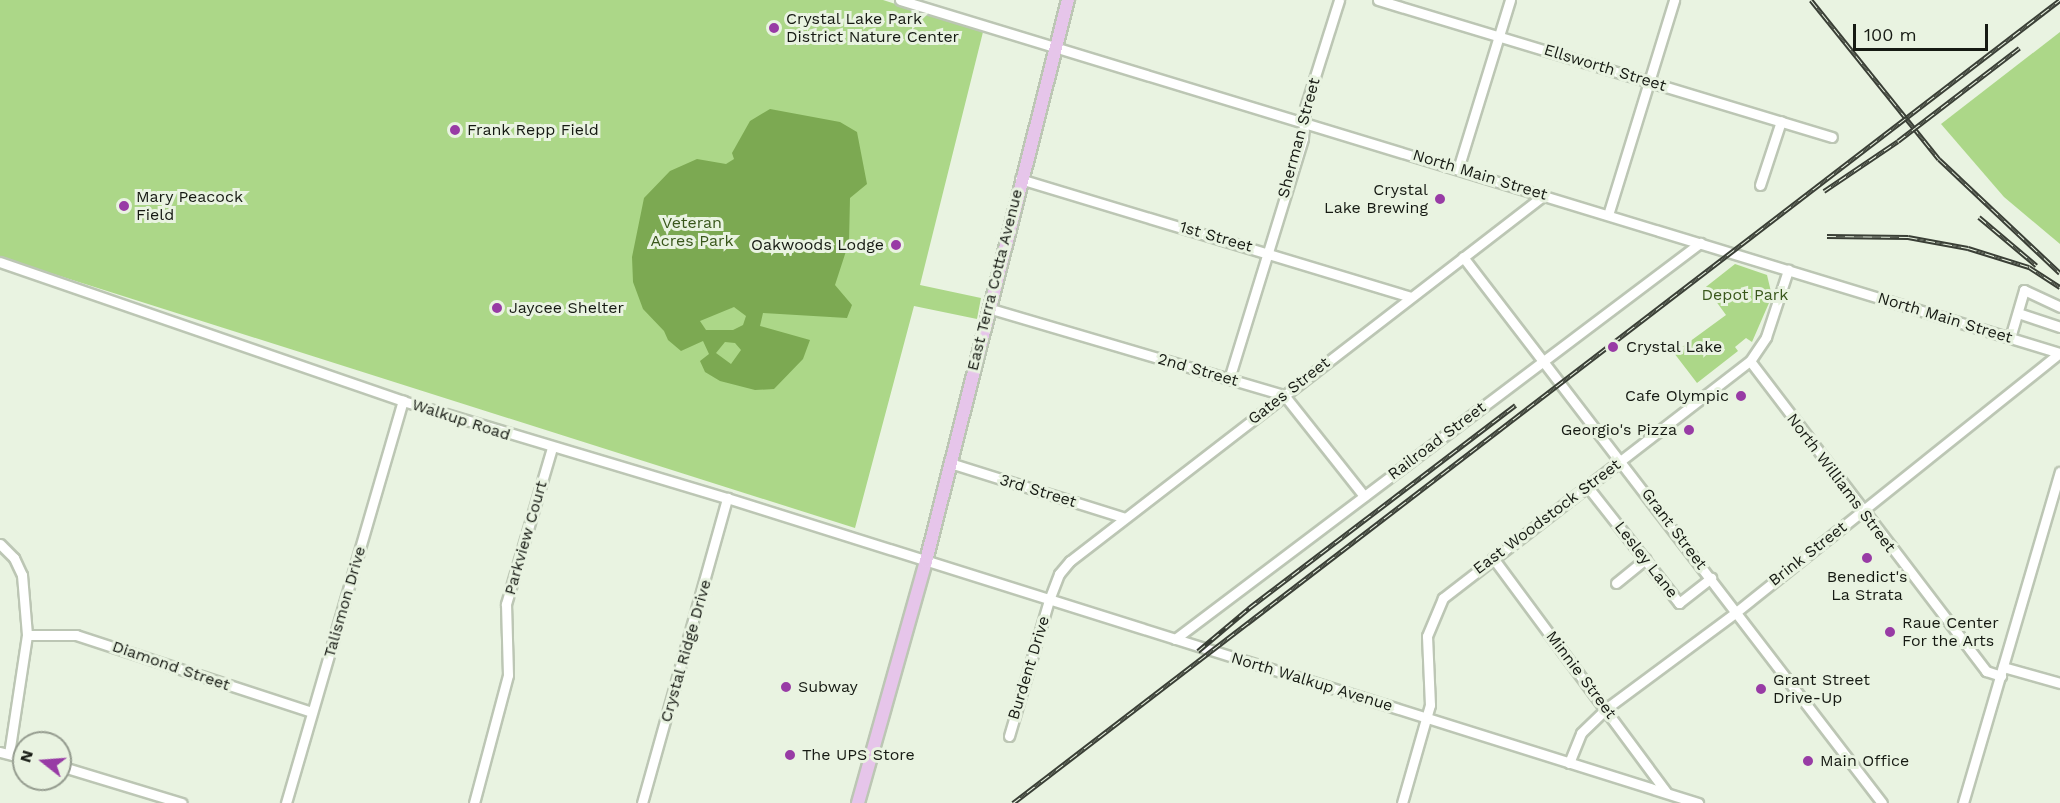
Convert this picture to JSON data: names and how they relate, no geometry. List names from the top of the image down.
{
  "streets": {
    "main road": ["East Terra Cotta Avenue"],
    "street": [
      "Ellsworth Street",
      "Sherman Street",
      "North Main Street",
      "1st Street",
      "2nd Street",
      "Gates Street",
      "Walkup Road",
      "Railroad Street",
      "North Williams Street",
      "3rd Street",
      "East Woodstock Street",
      "Grant Street",
      "Parkview Court",
      "Brink Street",
      "Lesley Lane",
      "Talismon Drive",
      "Crystal Ridge Drive",
      "Diamond Street",
      "Burdent Drive",
      "Minnie Street",
      "North Walkup Avenue"
    ]
  },
  "crossings": [
    ["Sherman Street", "North Main Street"],
    ["Sherman Street", "1st Street"],
    ["Sherman Street", "2nd Street"],
    ["North Main Street", "East Terra Cotta Avenue"],
    ["North Main Street", "Gates Street"],
    ["North Main Street", "Railroad Street"],
    ["North Main Street", "Brink Street"],
    ["1st Street", "East Terra Cotta Avenue"],
    ["1st Street", "Gates Street"],
    ["East Terra Cotta Avenue", "2nd Street"],
    ["East Terra Cotta Avenue", "Walkup Road"],
    ["East Terra Cotta Avenue", "3rd Street"],
    ["East Terra Cotta Avenue", "North Walkup Avenue"],
    ["2nd Street", "Gates Street"],
    ["Gates Street", "3rd Street"],
    ["Gates Street", "Grant Street"],
    ["Gates Street", "Burdent Drive"],
    ["Gates Street", "North Walkup Avenue"],
    ["Walkup Road", "Parkview Court"],
    ["Walkup Road", "Talismon Drive"],
    ["Walkup Road", "Crystal Ridge Drive"],
    ["Walkup Road", "North Walkup Avenue"],
    ["Railroad Street", "Grant Street"],
    ["Railroad Street", "North Walkup Avenue"],
    ["North Williams Street", "East Woodstock Street"],
    ["North Williams Street", "Brink Street"],
    ["East Woodstock Street", "Grant Street"],
    ["East Woodstock Street", "Lesley Lane"],
    ["East Woodstock Street", "Minnie Street"],
    ["East Woodstock Street", "North Walkup Avenue"],
    ["Grant Street", "Brink Street"],
    ["Grant Street", "Lesley Lane"],
    ["Brink Street", "Minnie Street"],
    ["Brink Street", "North Walkup Avenue"],
    ["Talismon Drive", "Diamond Street"],
    ["Burdent Drive", "North Walkup Avenue"],
    ["Minnie Street", "North Walkup Avenue"]
  ],
  "parks": ["Veteran Acres Park", "Depot Park"],
  "places": [
    "Crystal Lake Park District Nature Center",
    "Frank Repp Field",
    "Crystal Lake Brewing",
    "Mary Peacock Field",
    "Oakwoods Lodge",
    "Jaycee Shelter",
    "Crystal Lake",
    "Cafe Olympic",
    "Georgio's Pizza",
    "Benedict's La Strata",
    "Raue Center For the Arts",
    "Subway",
    "Grant Street Drive-Up",
    "The UPS Store",
    "Main Office"
  ],
  "scale_bar": "100 m",
  "north": "left"
}
